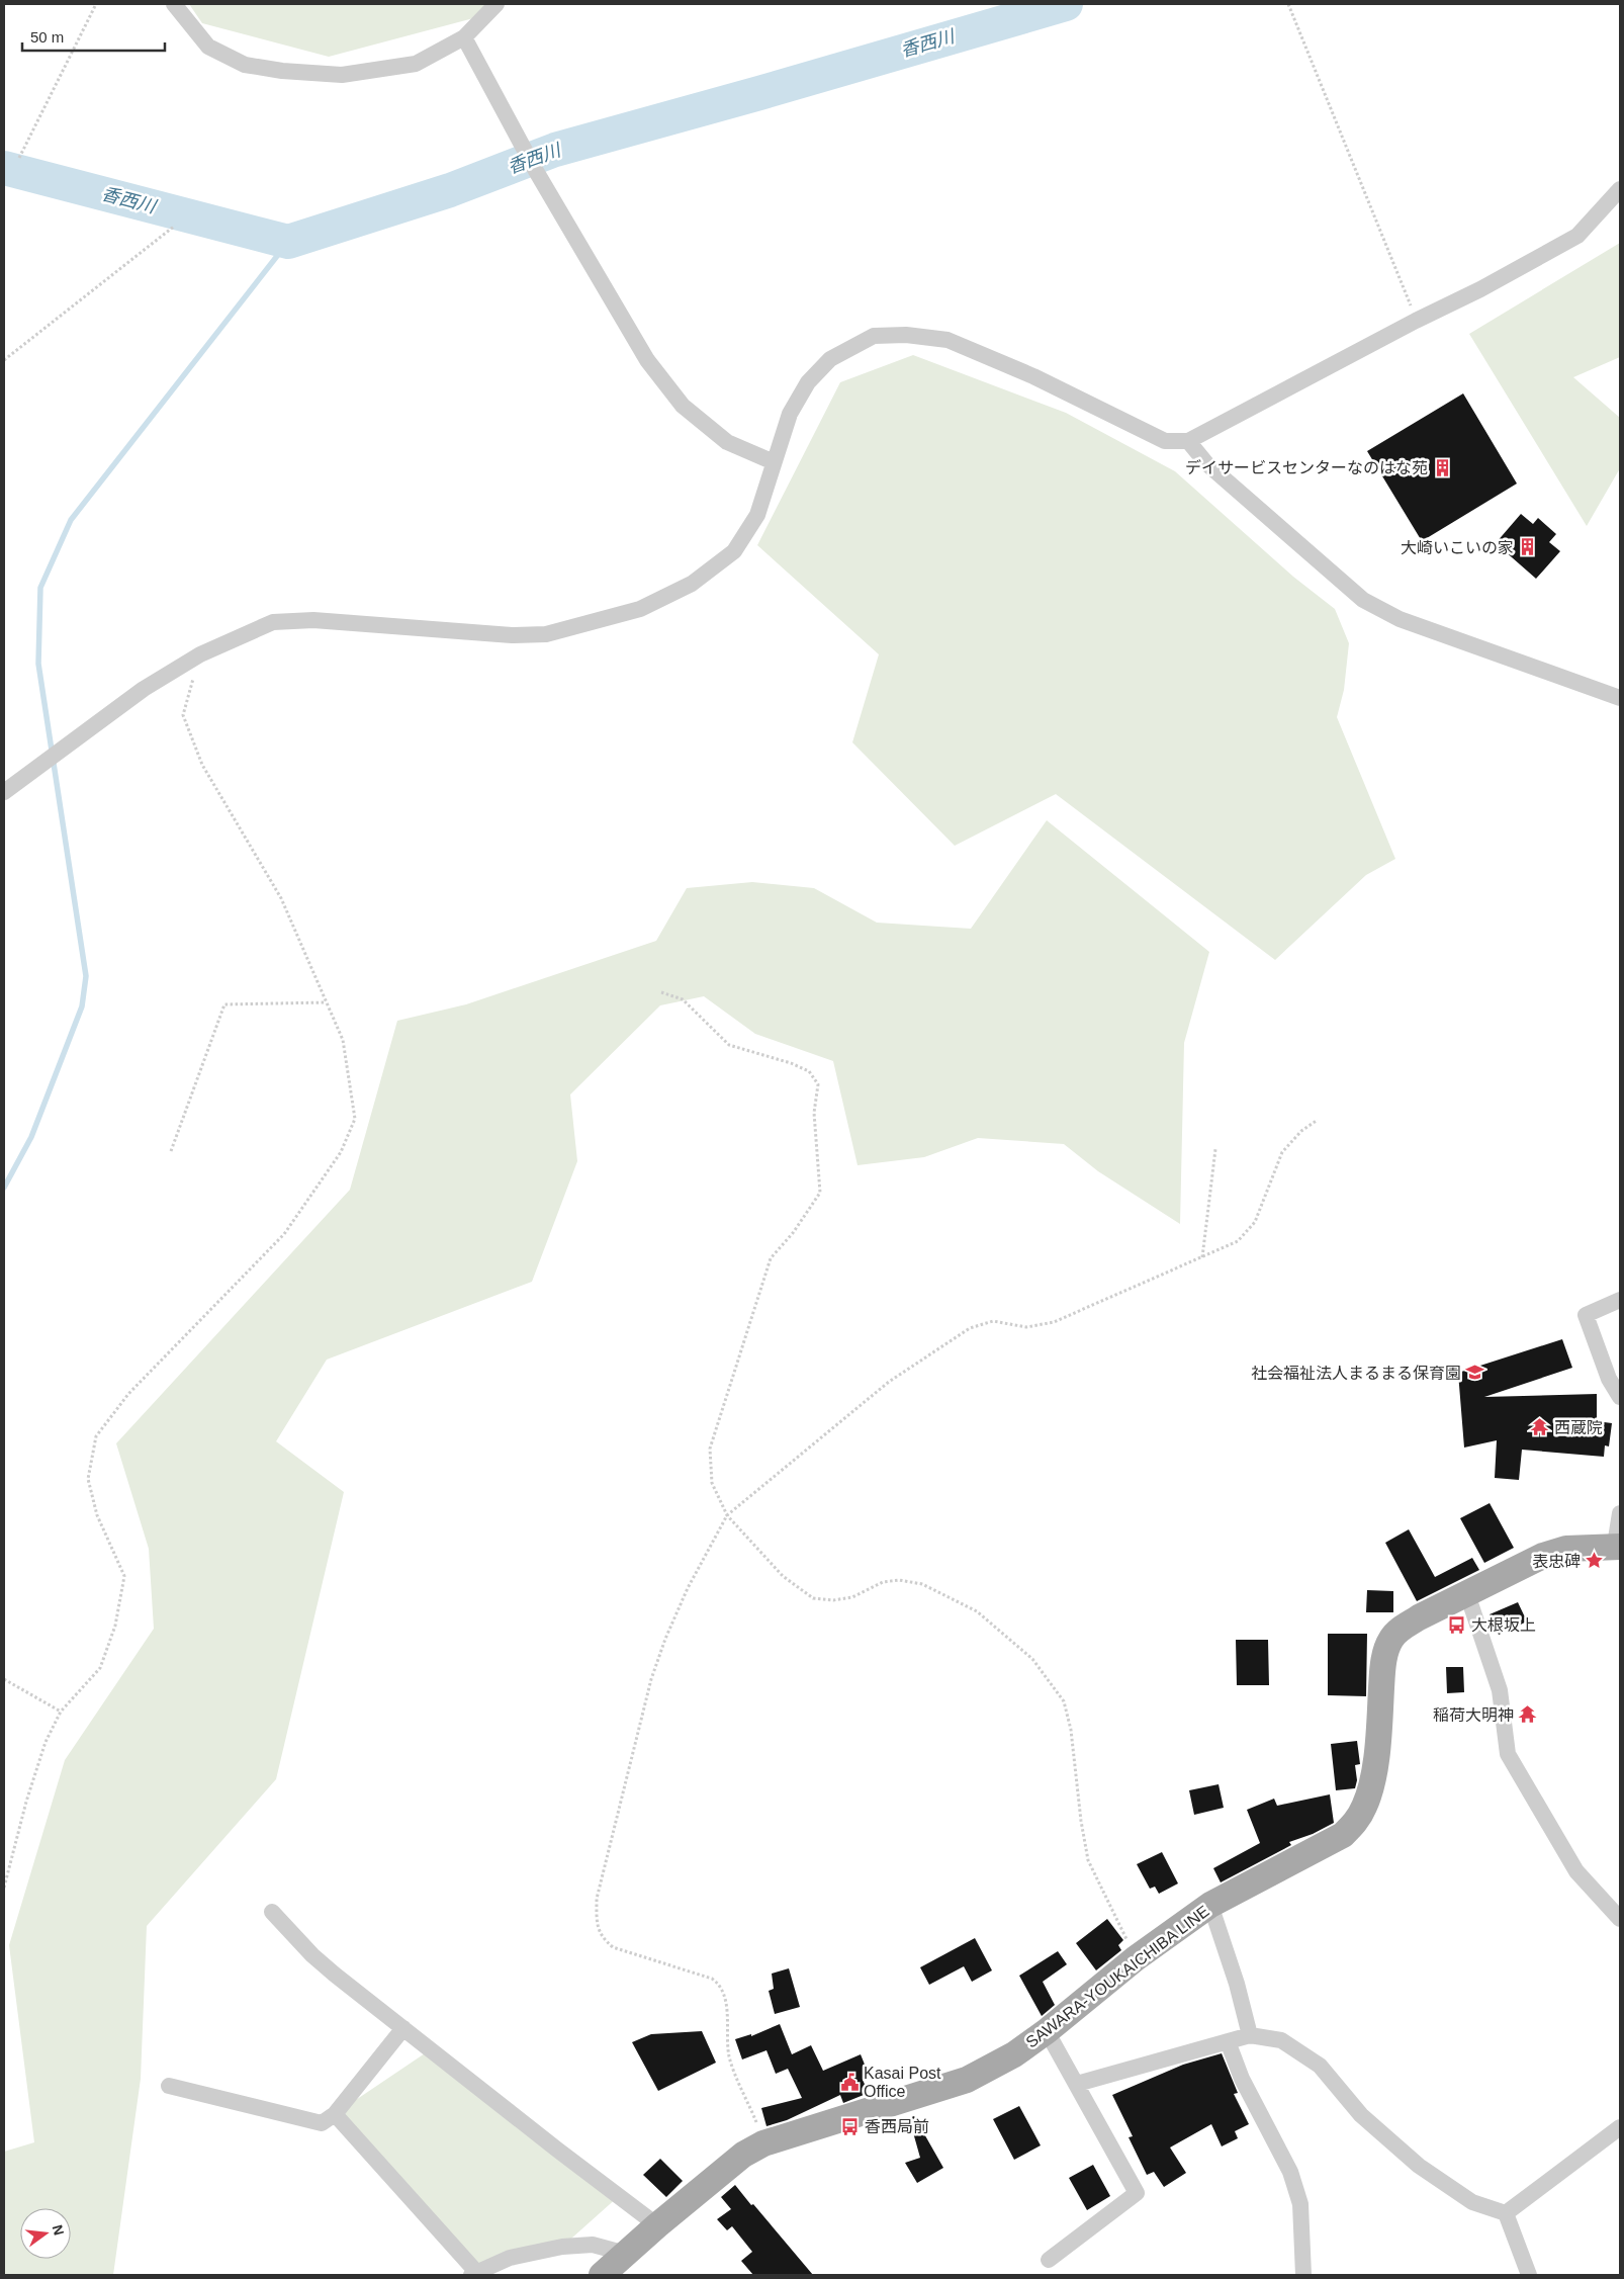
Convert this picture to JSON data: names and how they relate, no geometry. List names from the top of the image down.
{
  "streets": {
    "main road": ["SAWARA-YOUKAICHIBA LINE"]
  },
  "water": ["香西川"],
  "places": {
    "building": ["デイサービスセンターなのはな苑", "大崎いこいの家"],
    "school or university": ["社会福祉法人まるまる保育園"],
    "temple": ["西蔵院", "稲荷大明神"],
    "place": ["表忠碑"],
    "bus stop": ["大根坂上", "香西局前"],
    "public building": ["Kasai Post Office"]
  },
  "scale_bar": "50 m",
  "north": "right"
}
